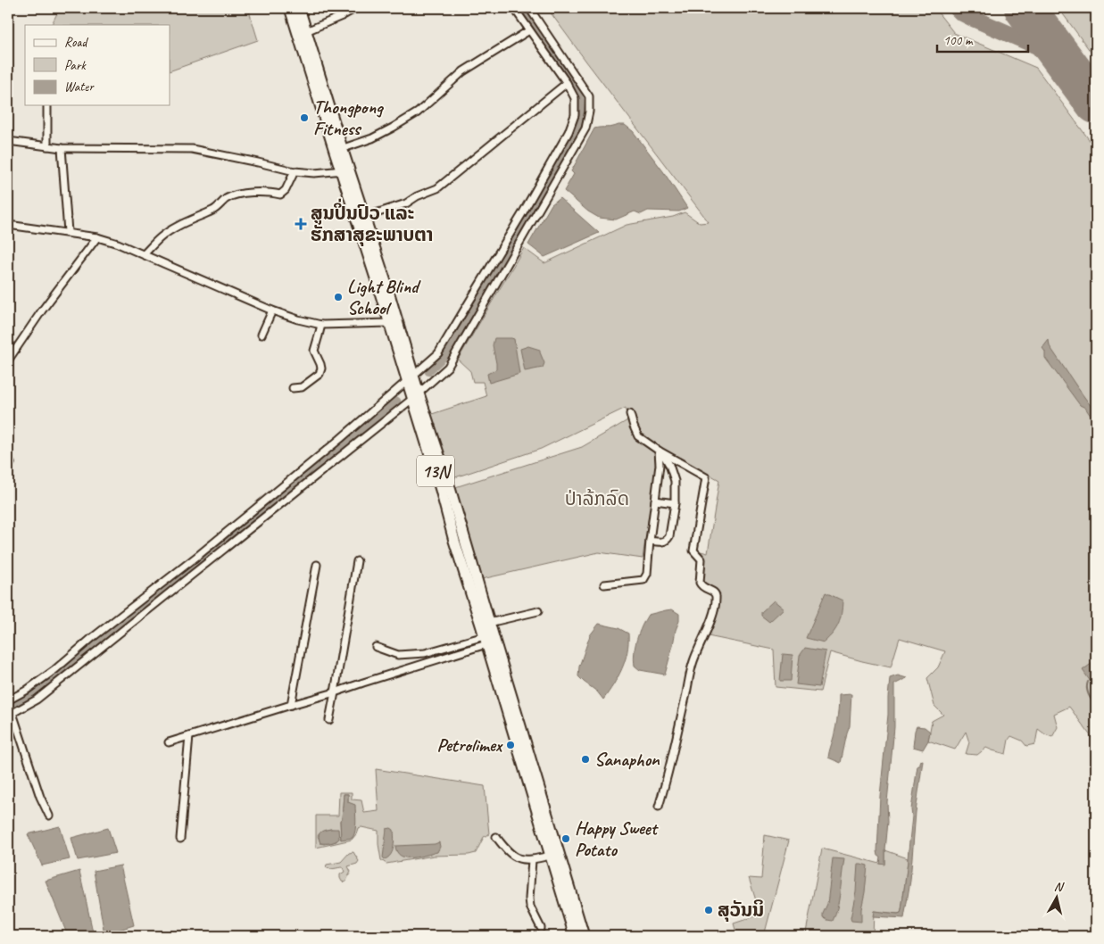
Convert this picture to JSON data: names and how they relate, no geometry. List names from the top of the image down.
{
  "streets": {
    "highway": ["13N"]
  },
  "parks": ["ປ່າລ້ກລົດ"],
  "places": {
    "other": [
      "Thongpong Fitness",
      "Light Blind School",
      "Petrolimex",
      "Sanaphon",
      "Happy Sweet Potato",
      "ສຸວັນນິ"
    ],
    "health": ["ສູນປິ່ນປົວ ແລະ ຮັກສາສຸຂະພາບຕາ"]
  },
  "legend": ["Road", "Park", "Water"],
  "scale_bar": "100 m",
  "north": "top"
}
